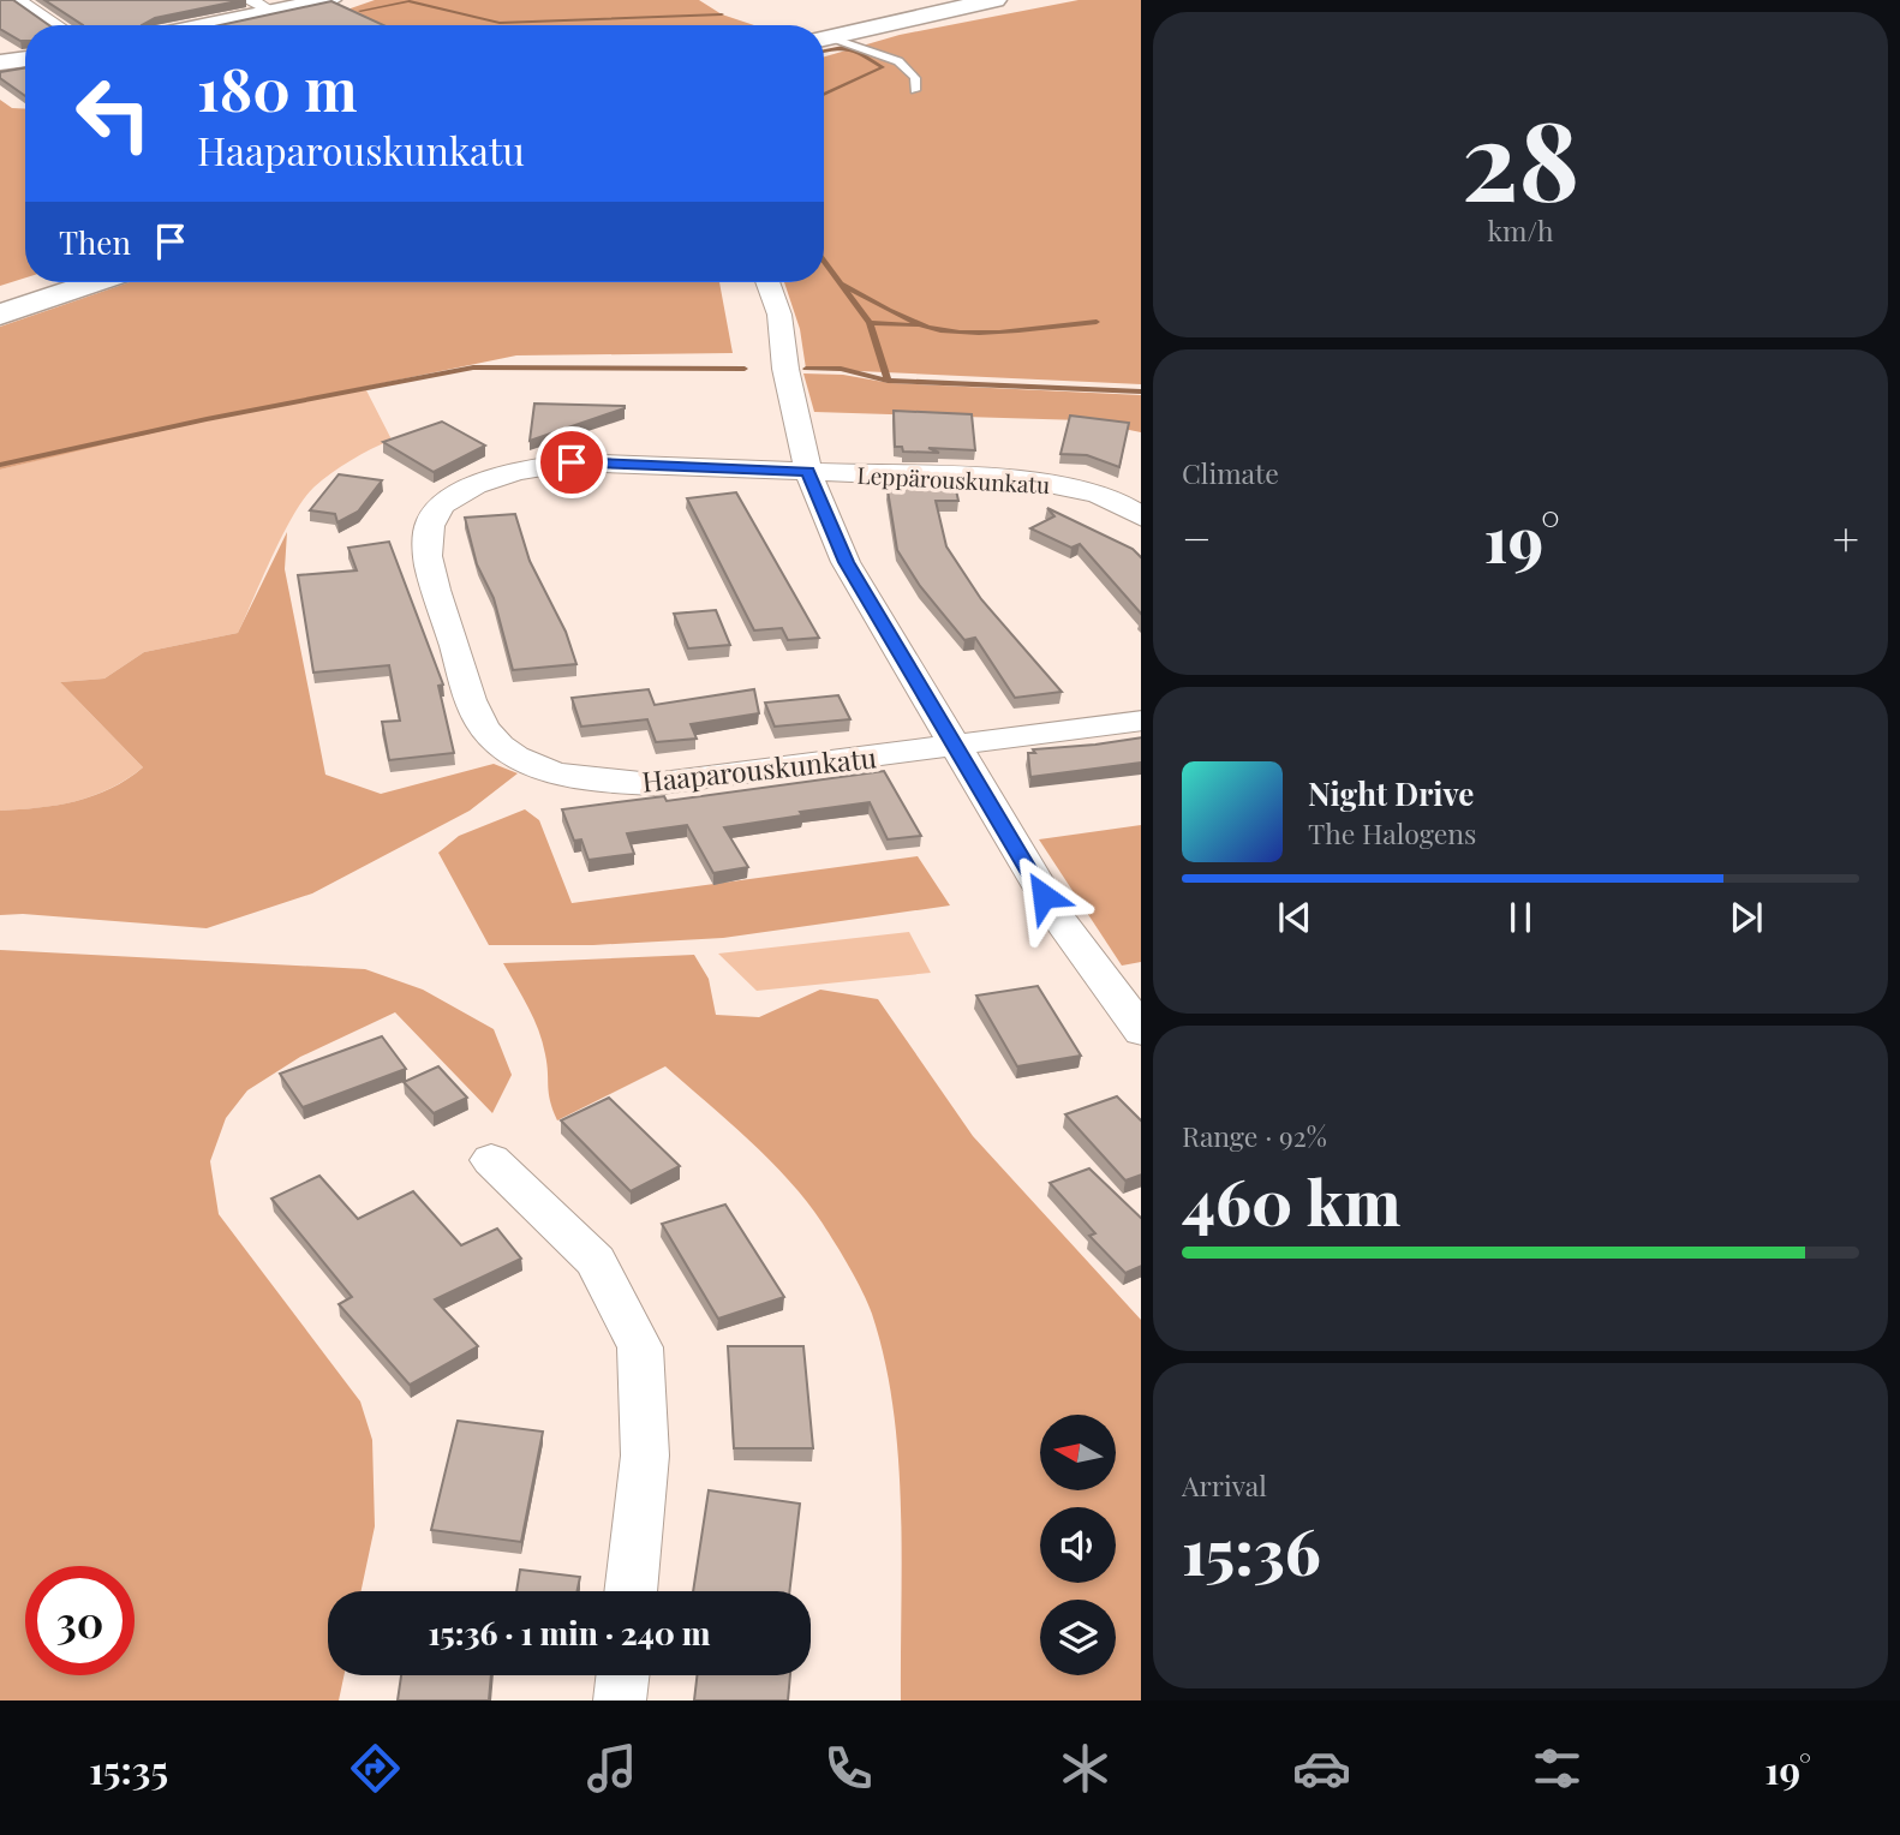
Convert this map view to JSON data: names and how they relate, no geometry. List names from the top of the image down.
{
  "streets": {
    "street": ["Leppärouskunkatu", "Haaparouskunkatu"]
  },
  "crossings": [
    ["Leppärouskunkatu", "Haaparouskunkatu"]
  ],
  "north": "left",
  "page": {
    "tile": [
      ["28", "km/h"],
      "Climate",
      ["Range · 92%", "460 km"],
      ["Arrival", "15:36"]
    ],
    "turn": ["180 m", "Haaparouskunkatu"],
    "then": "Then",
    "heat": ["−", "19°", "+"],
    "song": ["Night Drive", "The Halogens"],
    "limit": "30",
    "trip": "15:36 · 1 min · 240 m",
    "tabs": ["15:35", "19°"]
  }
}
